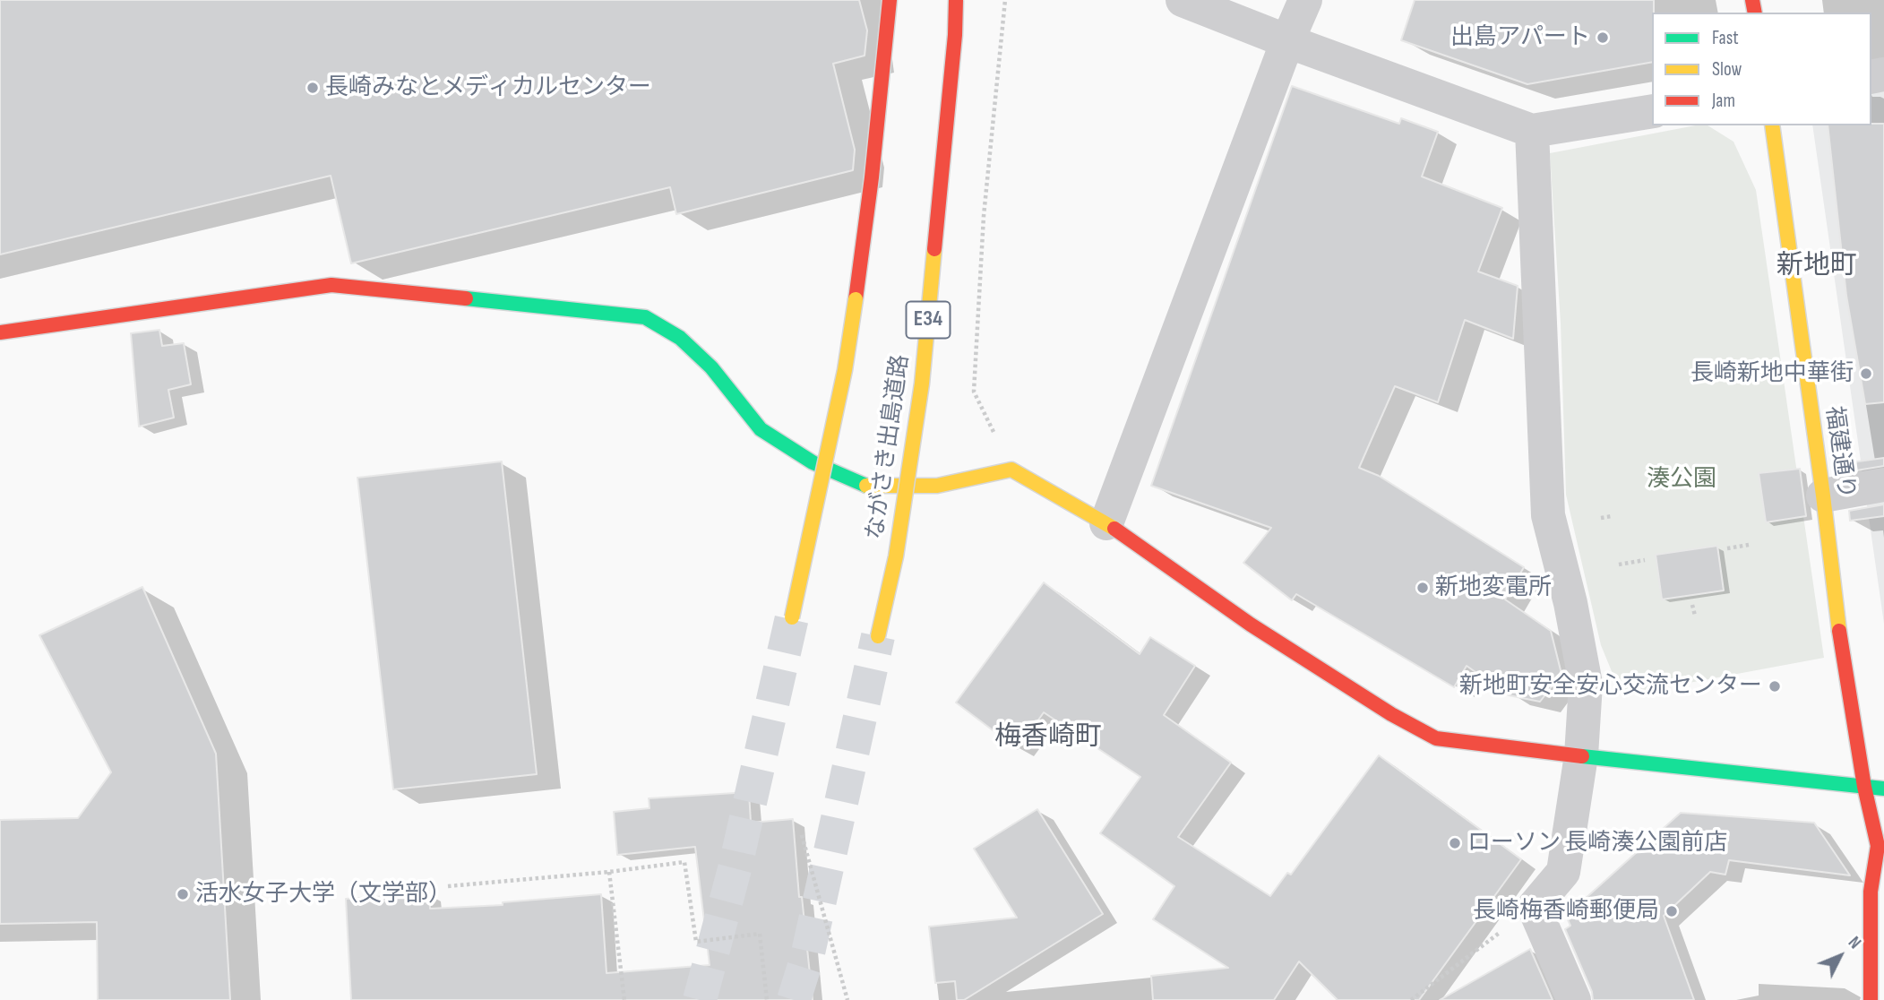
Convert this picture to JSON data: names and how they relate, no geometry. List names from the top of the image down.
{
  "streets": {
    "main road": ["E34", "ながさき出島道路", "福建通り"]
  },
  "districts": ["新地町", "梅香崎町"],
  "parks": ["湊公園"],
  "places": [
    "出島アパート",
    "長崎みなとメディカルセンター",
    "長崎新地中華街",
    "新地変電所",
    "新地町安全安心交流センター",
    "ローソン 長崎湊公園前店",
    "活水女子大学（文学部）",
    "長崎梅香崎郵便局"
  ],
  "legend": ["Fast", "Slow", "Jam"],
  "north": "top right"
}
